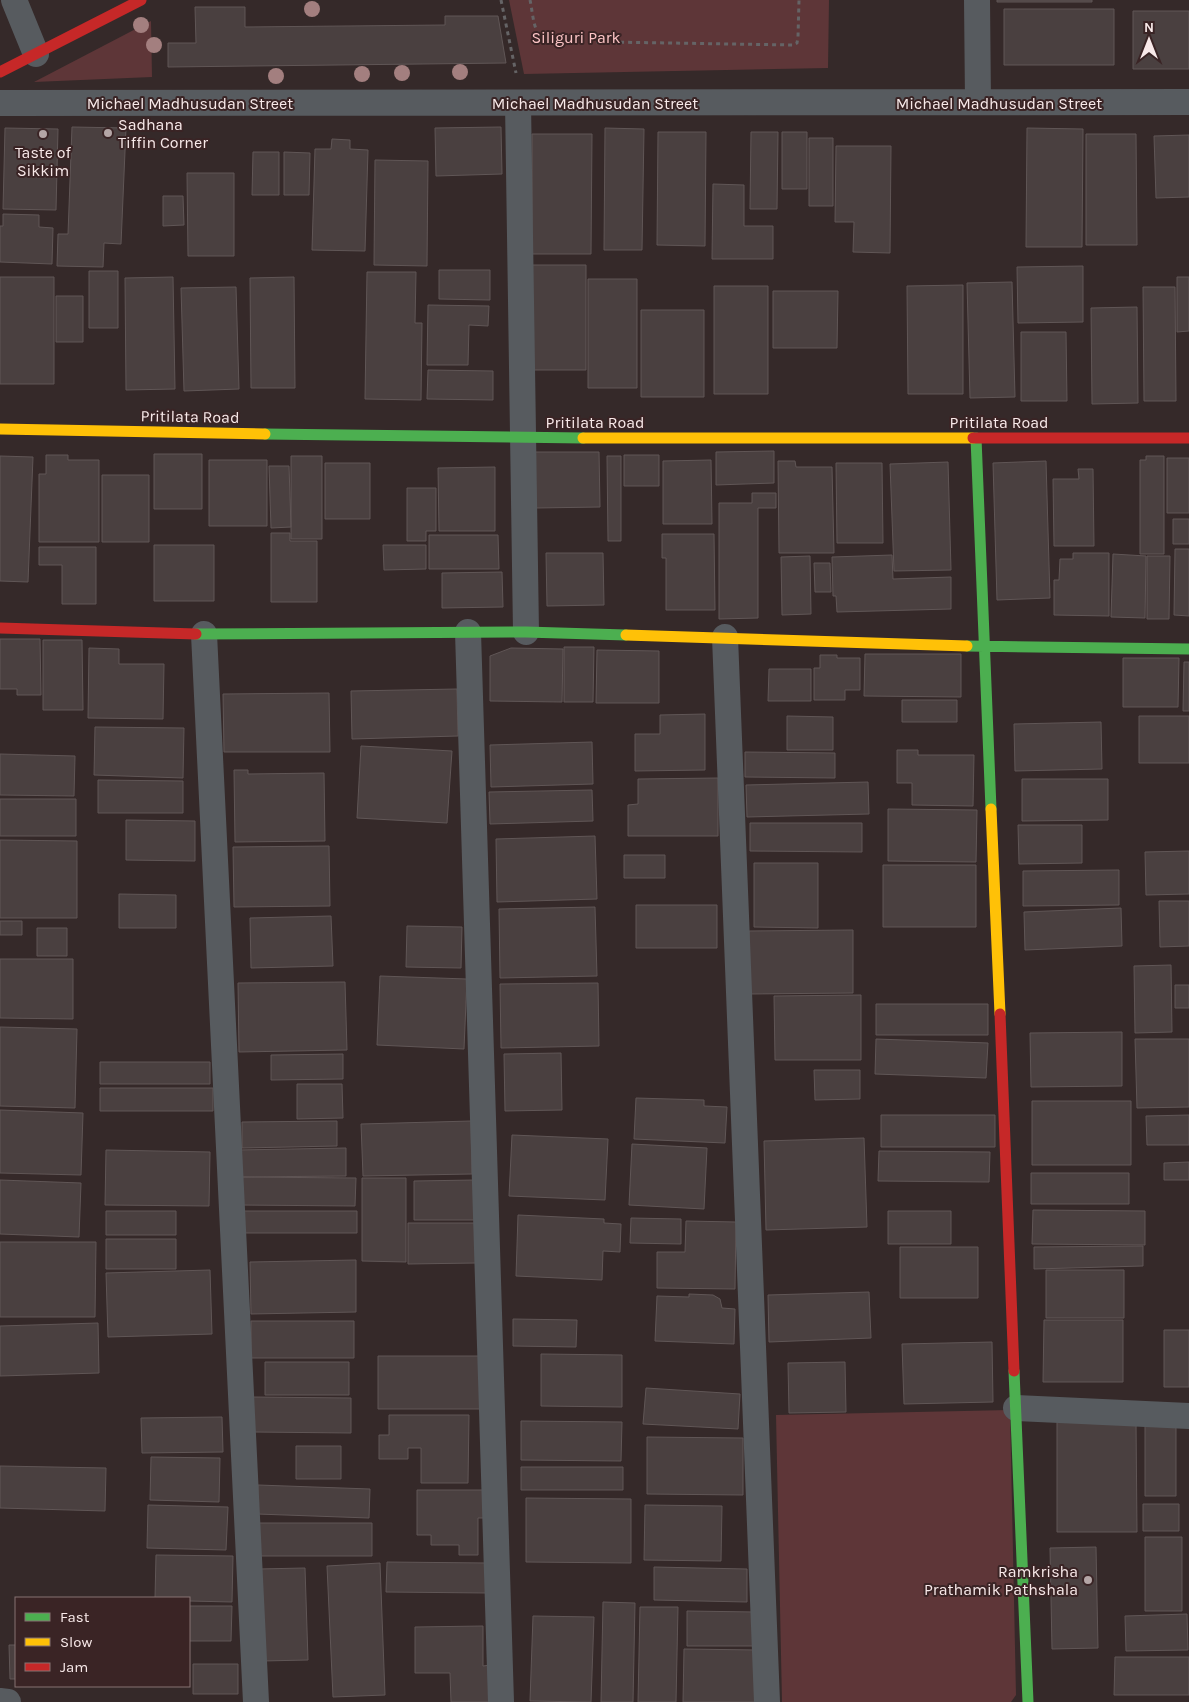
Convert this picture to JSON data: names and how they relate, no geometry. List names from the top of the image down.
{
  "streets": {
    "street": ["Michael Madhusudan Street", "Pritilata Road"]
  },
  "parks": ["Siliguri Park"],
  "places": ["Sadhana Tiffin Corner", "Taste of Sikkim", "Ramkrisha Prathamik Pathshala"],
  "legend": ["Fast", "Slow", "Jam"],
  "north": "top"
}
